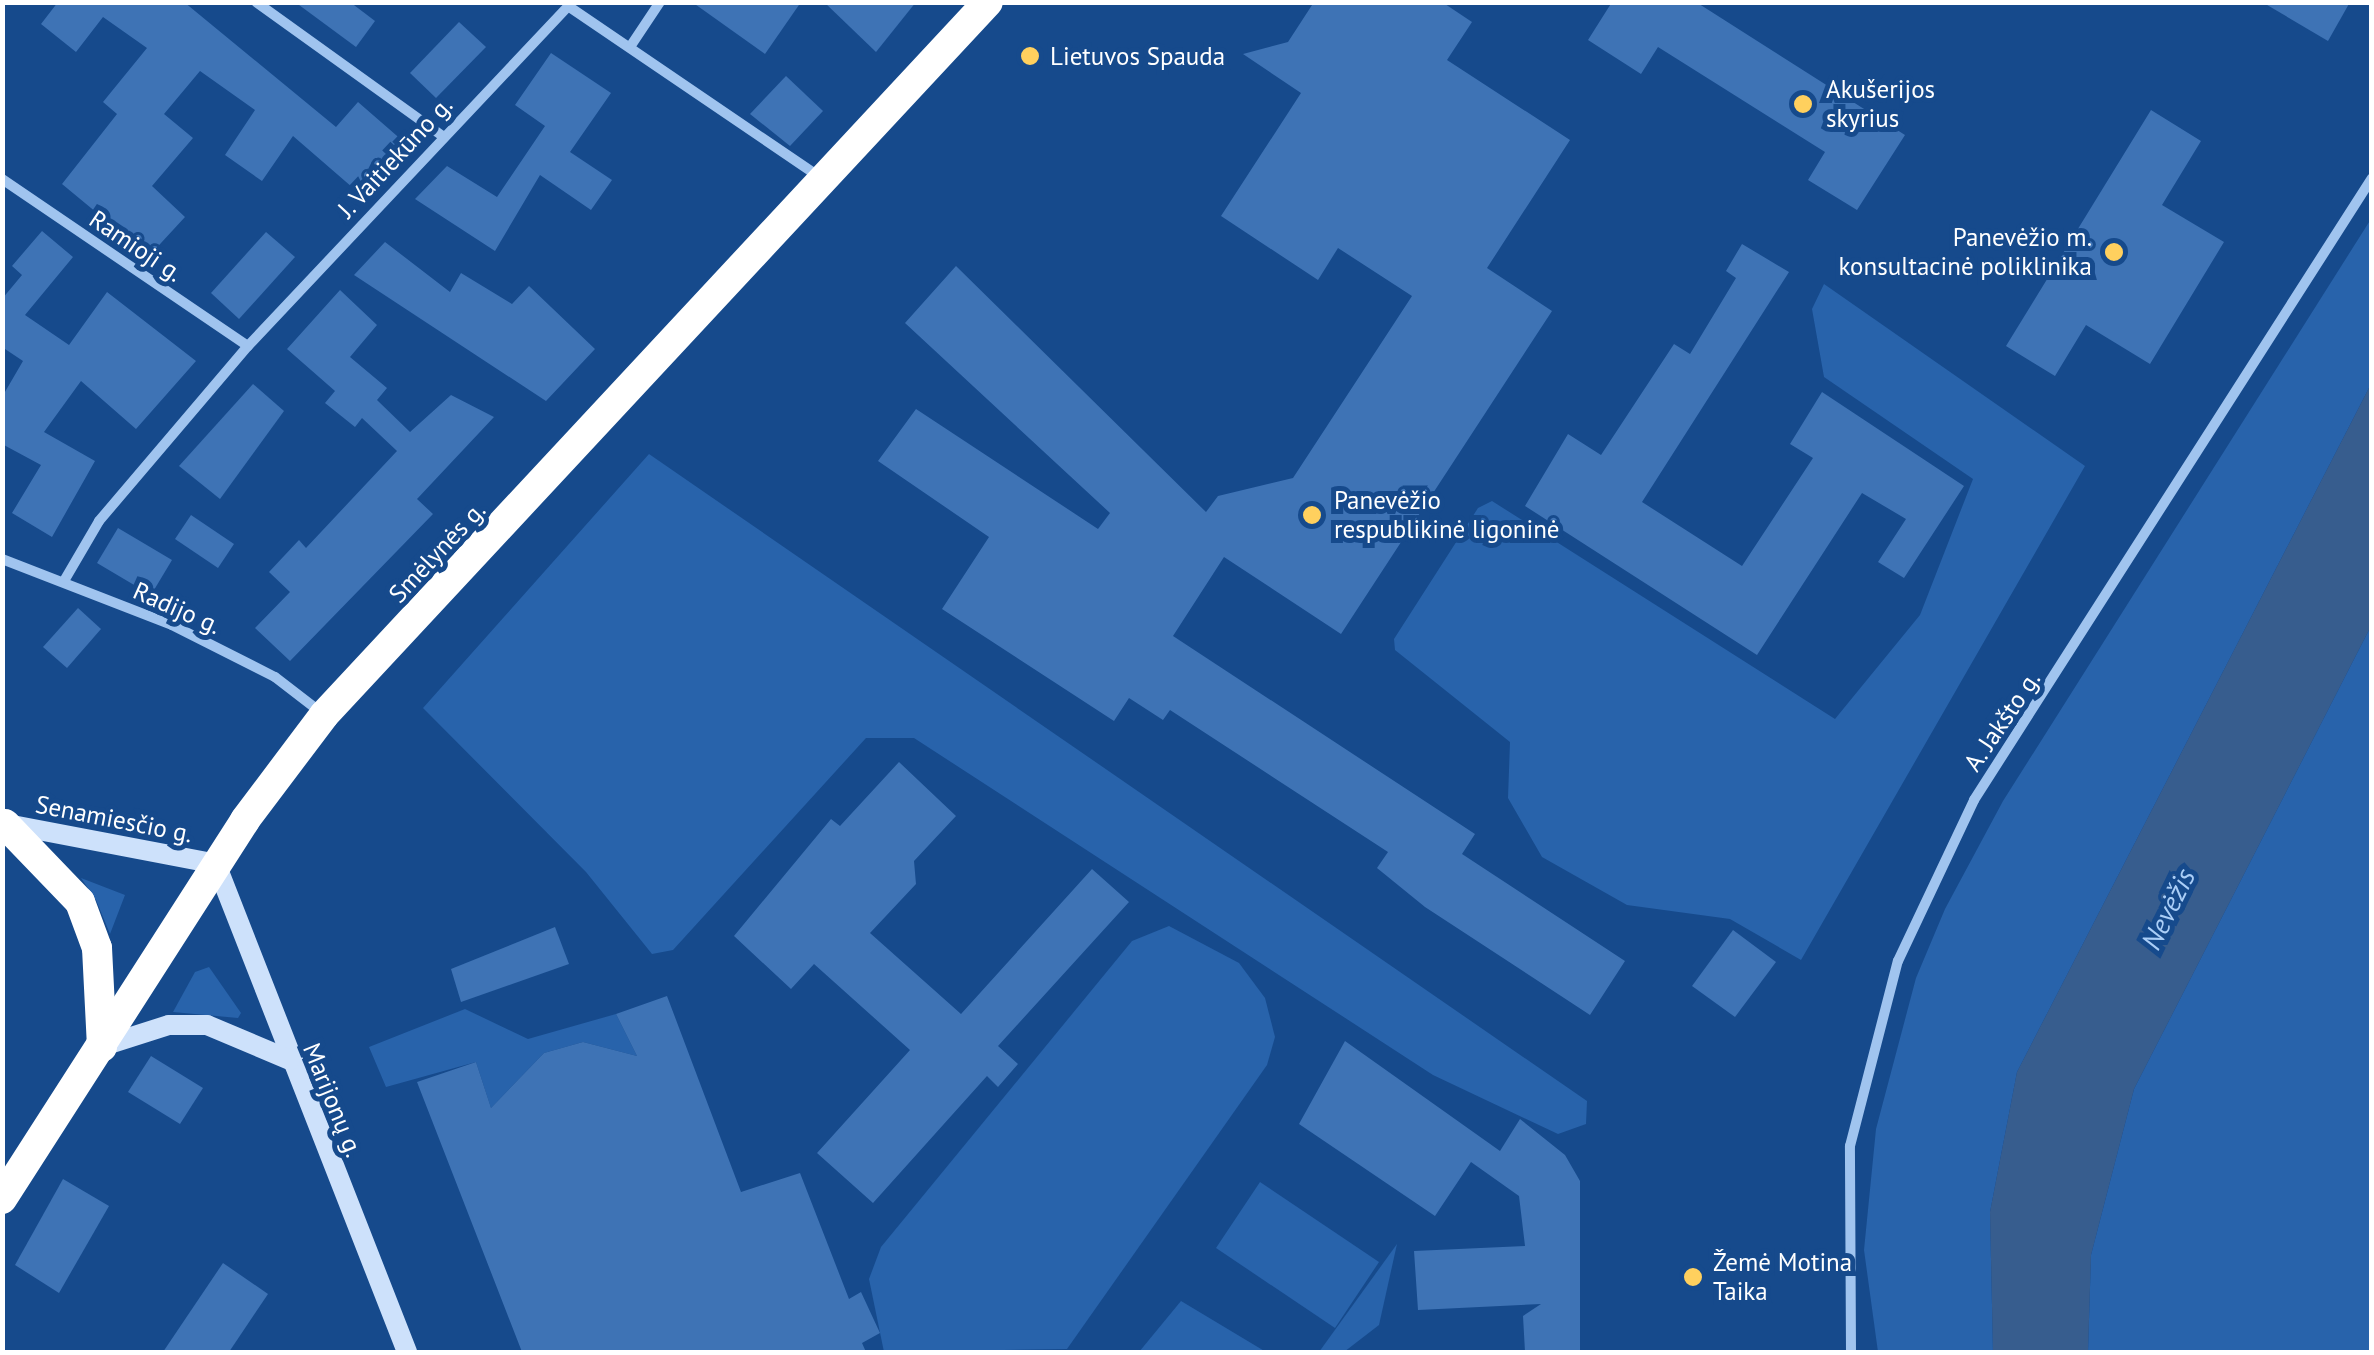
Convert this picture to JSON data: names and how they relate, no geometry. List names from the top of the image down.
{
  "streets": {
    "highway": ["Smėlynės g."],
    "main road": ["Senamiesčio g.", "Marijonų g."],
    "street": [
      "J. Vaitiekūno g.",
      "Ramioji g.",
      "Radijo g.",
      "A. Jakšto g."
    ]
  },
  "crossings": [
    ["J. Vaitiekūno g.", "Ramioji g."],
    ["J. Vaitiekūno g.", "Smėlynės g."],
    ["J. Vaitiekūno g.", "Radijo g."],
    ["Smėlynės g.", "Radijo g."],
    ["Smėlynės g.", "Senamiesčio g."],
    ["Smėlynės g.", "Marijonų g."],
    ["Senamiesčio g.", "Marijonų g."]
  ],
  "water": ["Nevėžis"],
  "places": [
    "Lietuvos Spauda",
    "Akušerijos skyrius",
    "Panevėžio m. konsultacinė poliklinika",
    "Panevėžio respublikinė ligoninė",
    "Žemė Motina Taika"
  ]
}
